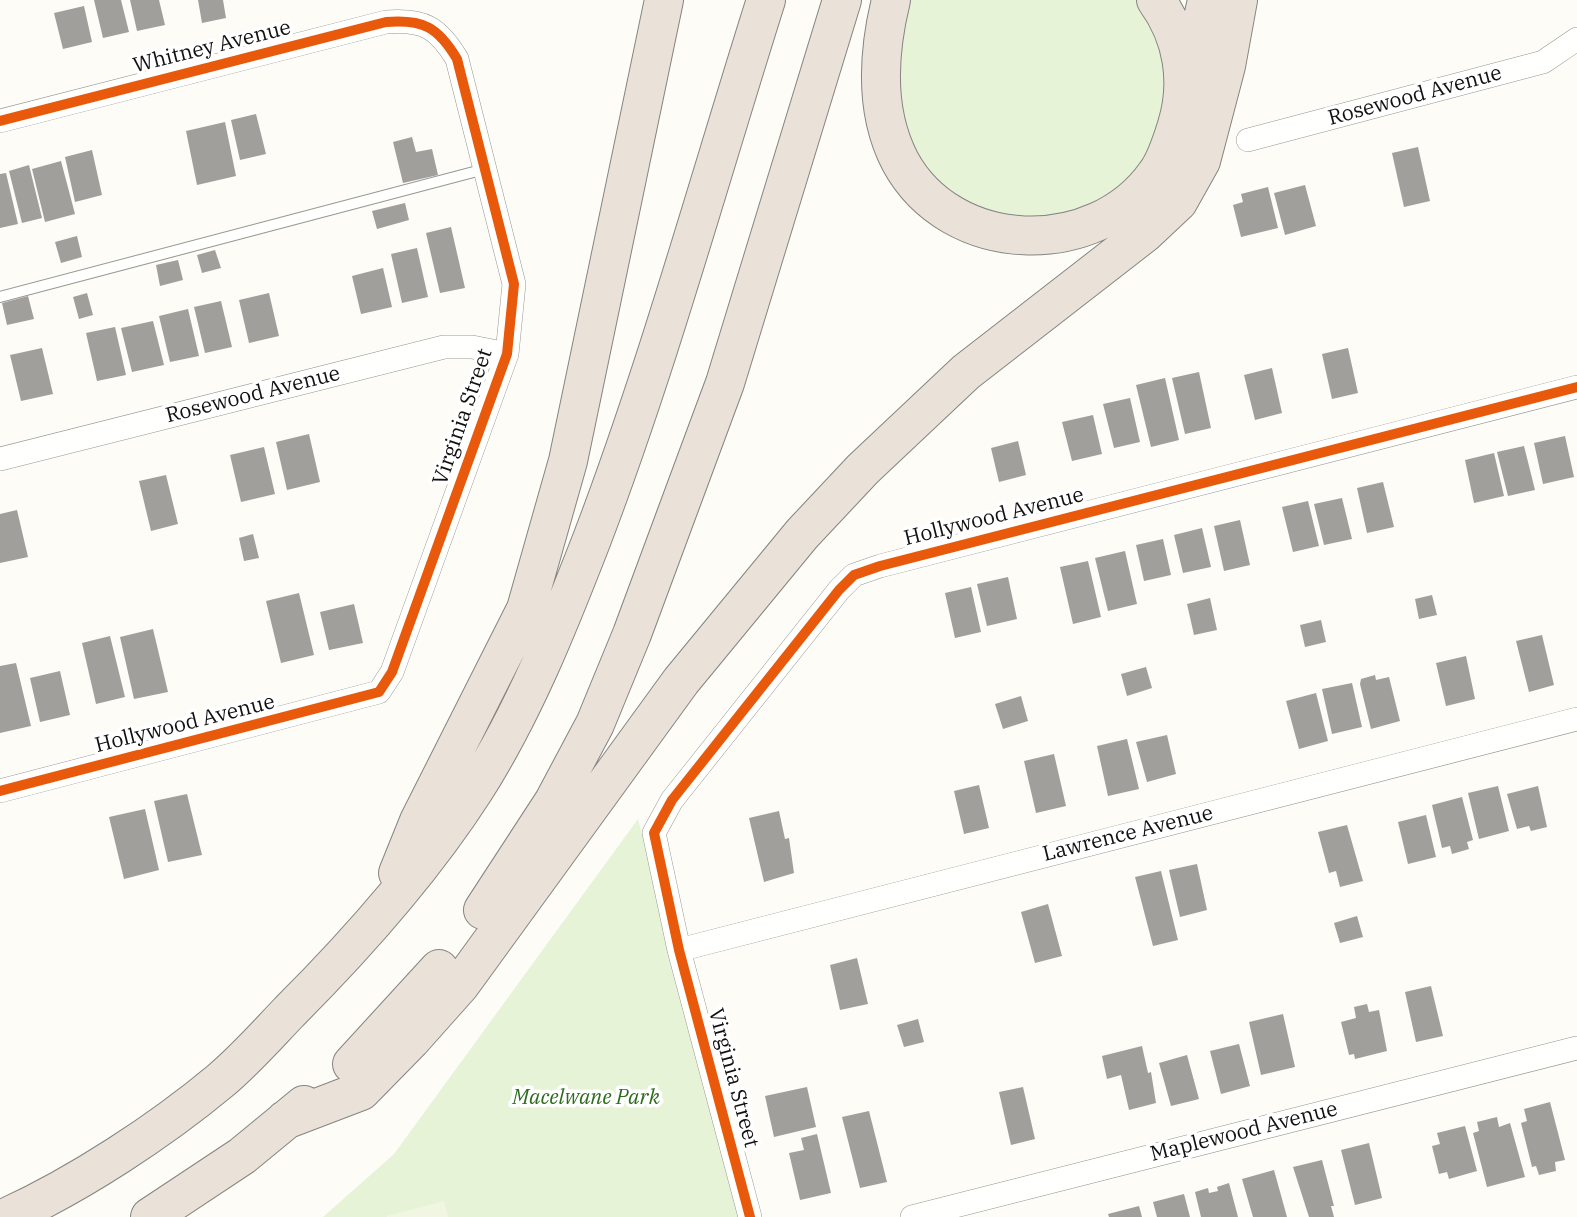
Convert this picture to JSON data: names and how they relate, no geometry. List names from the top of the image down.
{
  "streets": {
    "street": [
      "Whitney Avenue",
      "Rosewood Avenue",
      "Virginia Street",
      "Hollywood Avenue",
      "Lawrence Avenue",
      "Maplewood Avenue"
    ]
  },
  "crossings": [
    ["Whitney Avenue", "Virginia Street"],
    ["Rosewood Avenue", "Virginia Street"],
    ["Virginia Street", "Hollywood Avenue"],
    ["Virginia Street", "Lawrence Avenue"],
    ["Hollywood Avenue", "Lawrence Avenue"]
  ],
  "parks": ["Macelwane Park"]
}
